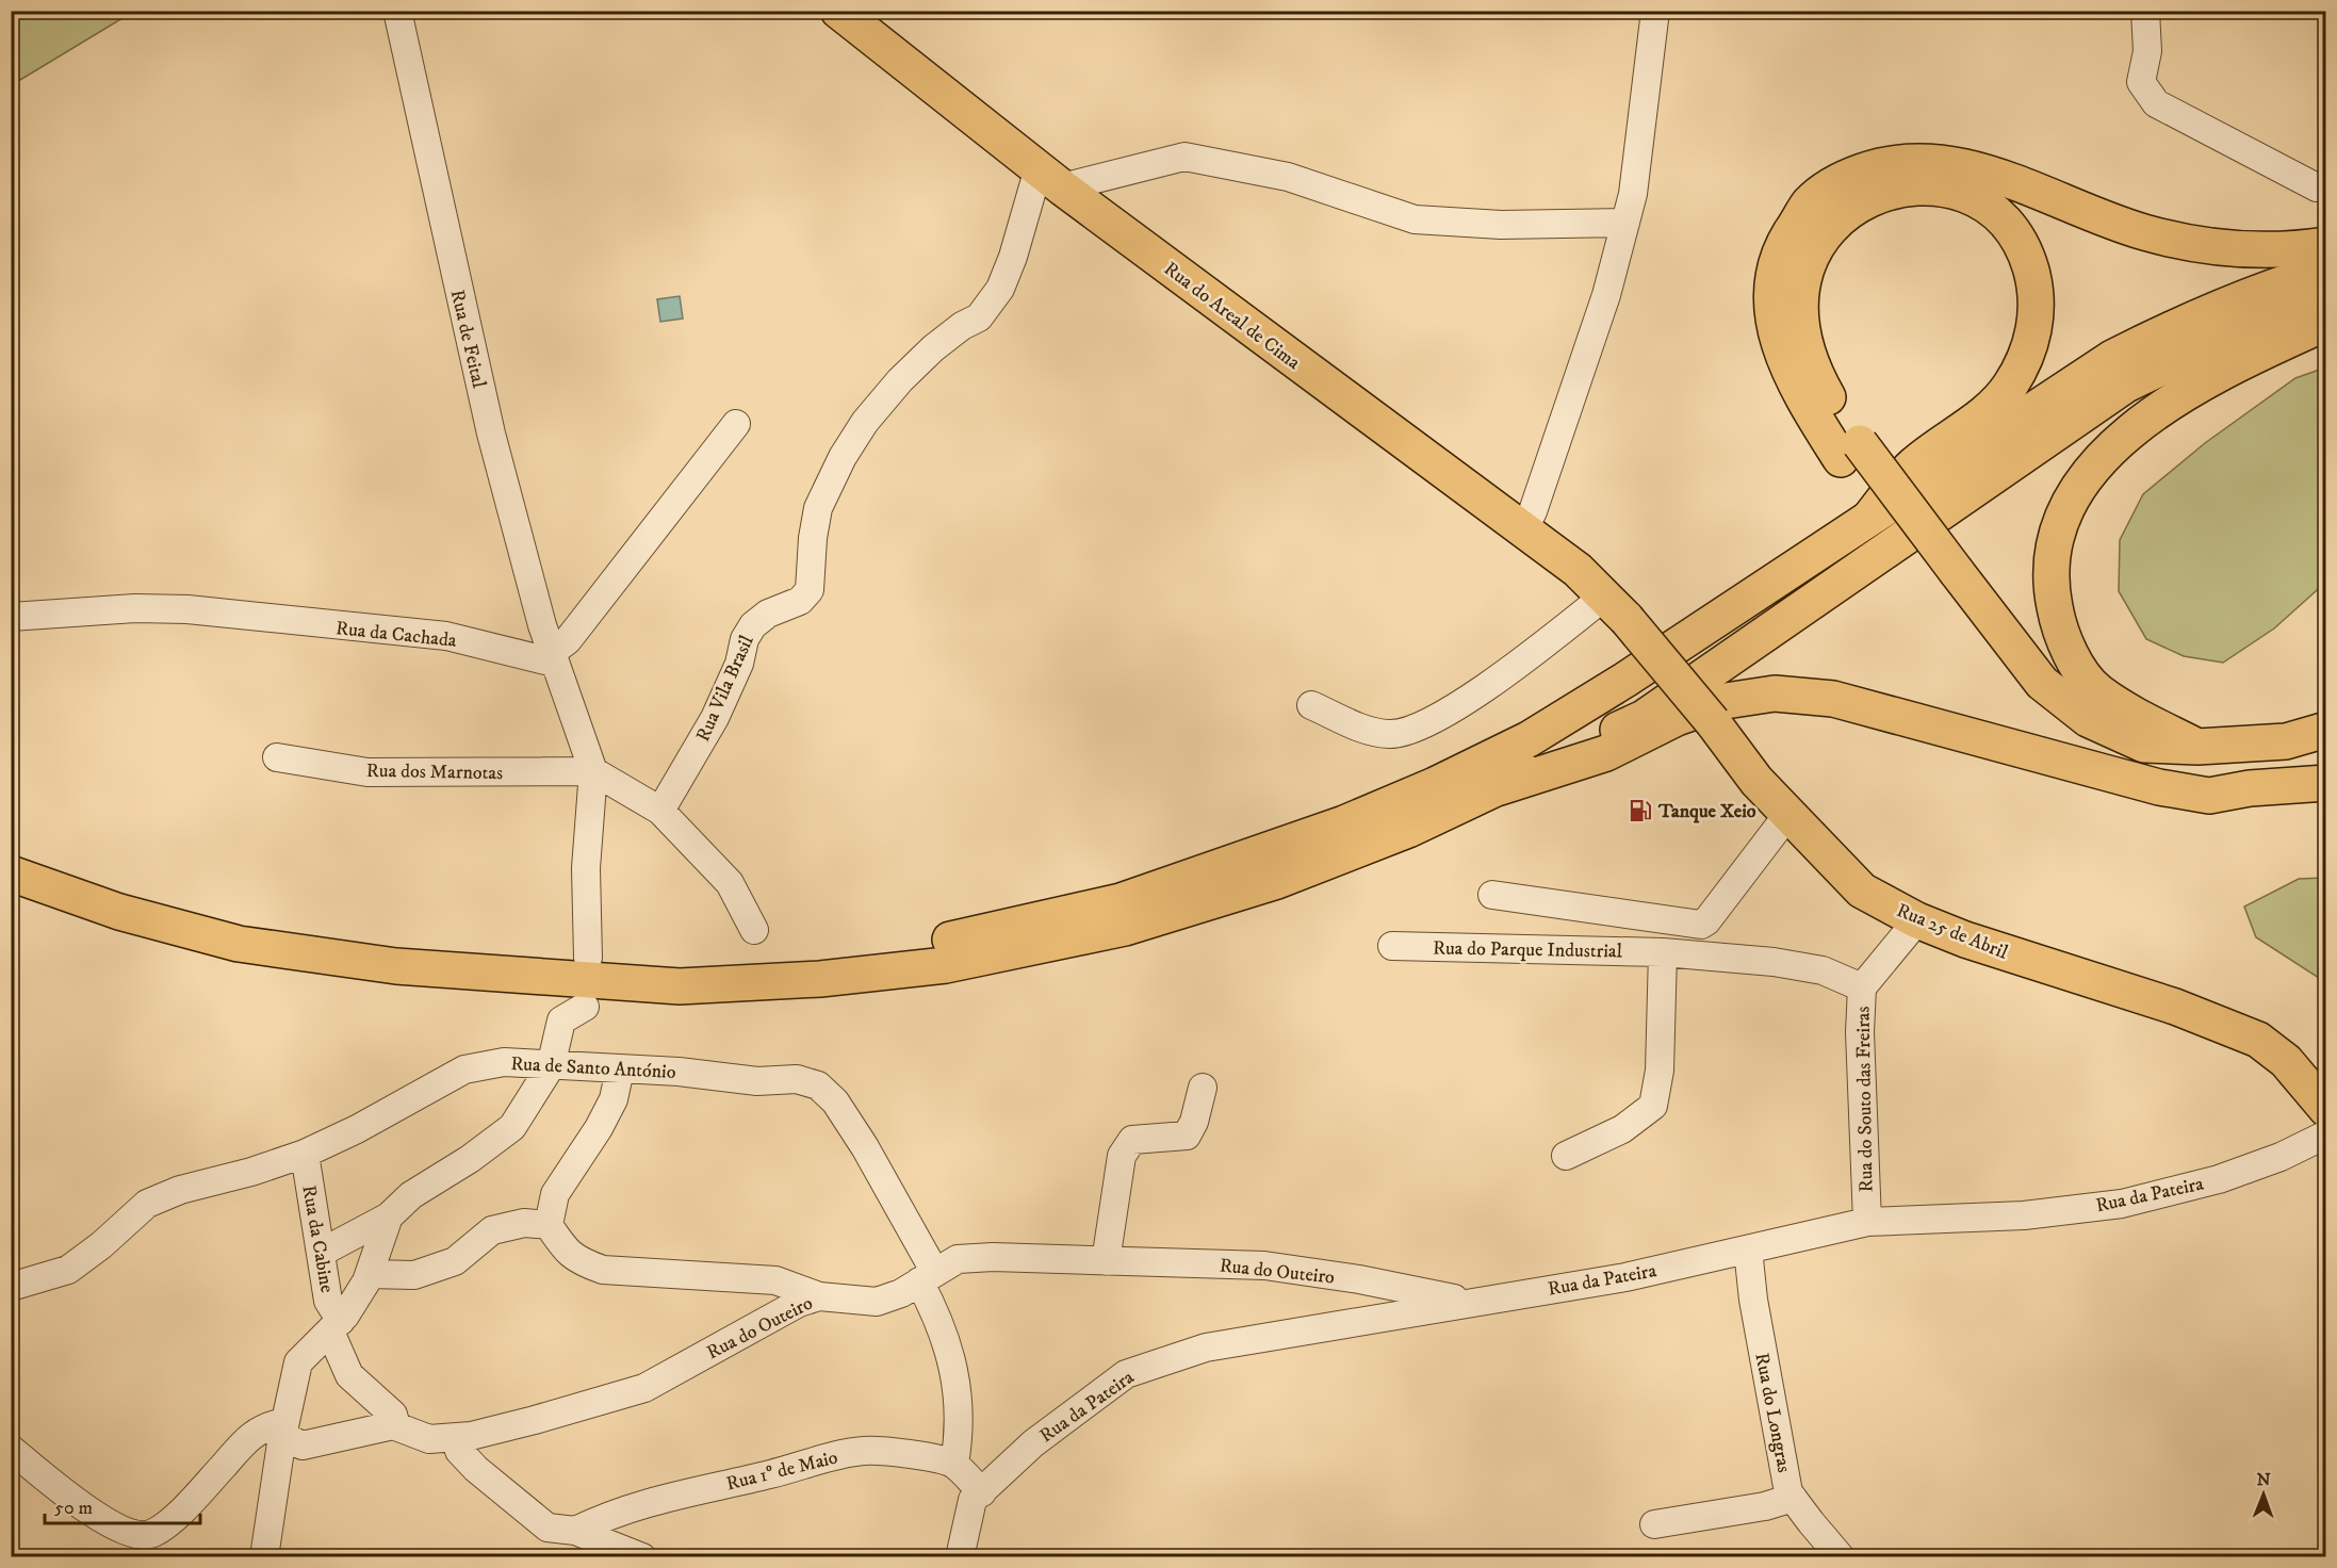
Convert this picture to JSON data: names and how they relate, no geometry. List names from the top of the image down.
{
  "streets": {
    "main road": ["Rua do Areal de Cima", "Rua 25 de Abril"],
    "street": [
      "Rua de Feital",
      "Rua da Cachada",
      "Rua Vila Brasil",
      "Rua dos Marnotas",
      "Rua do Parque Industrial",
      "Rua de Santo António",
      "Rua do Souto das Freiras",
      "Rua da Pateira",
      "Rua da Cabine",
      "Rua do Outeiro",
      "Rua do Longras",
      "Rua 1º de Maio"
    ]
  },
  "crossings": [
    ["Rua do Areal de Cima", "Rua Vila Brasil"],
    ["Rua do Areal de Cima", "Rua 25 de Abril"],
    ["Rua de Feital", "Rua da Cachada"],
    ["Rua 25 de Abril", "Rua do Souto das Freiras"],
    ["Rua do Parque Industrial", "Rua do Souto das Freiras"],
    ["Rua de Santo António", "Rua da Cabine"],
    ["Rua de Santo António", "Rua do Outeiro"],
    ["Rua de Santo António", "Rua 1º de Maio"],
    ["Rua do Souto das Freiras", "Rua da Pateira"],
    ["Rua da Pateira", "Rua do Outeiro"],
    ["Rua da Pateira", "Rua do Longras"],
    ["Rua da Cabine", "Rua do Outeiro"]
  ],
  "places": {
    "fuel station": ["Tanque Xeio"]
  },
  "scale_bar": "50 m",
  "north": "top"
}
